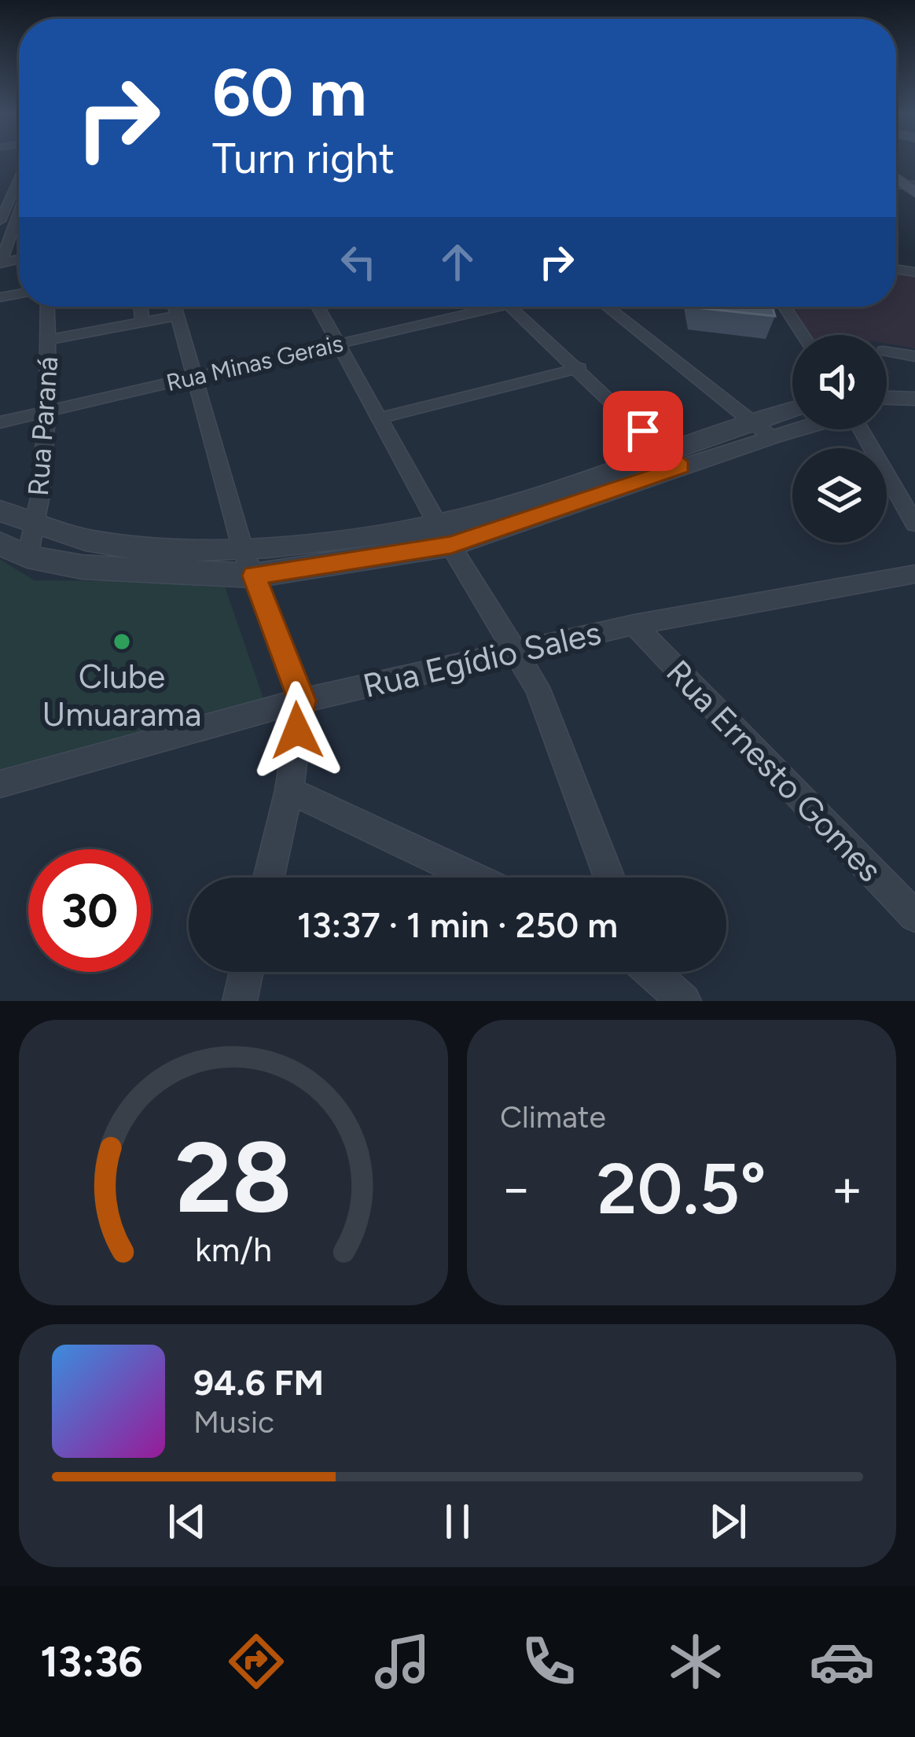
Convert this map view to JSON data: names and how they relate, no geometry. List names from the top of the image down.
{
  "streets": {
    "street": [
      "Rua Minas Gerais",
      "Rua Paraná",
      "Rua Egídio Sales",
      "Rua Ernesto Gomes"
    ]
  },
  "crossings": [
    ["Rua Minas Gerais", "Rua Paraná"],
    ["Rua Egídio Sales", "Rua Ernesto Gomes"]
  ],
  "places": ["Clube Umuarama"],
  "page": {
    "turn": ["60 m", "Turn right"],
    "limit": "30",
    "trip": "13:37 · 1 min · 250 m",
    "tile": "Climate",
    "heat": ["−", "20.5°", "+"],
    "song": ["94.6 FM", "Music"],
    "tabs": "13:36",
    "gauge": ["28", "km/h"]
  }
}
